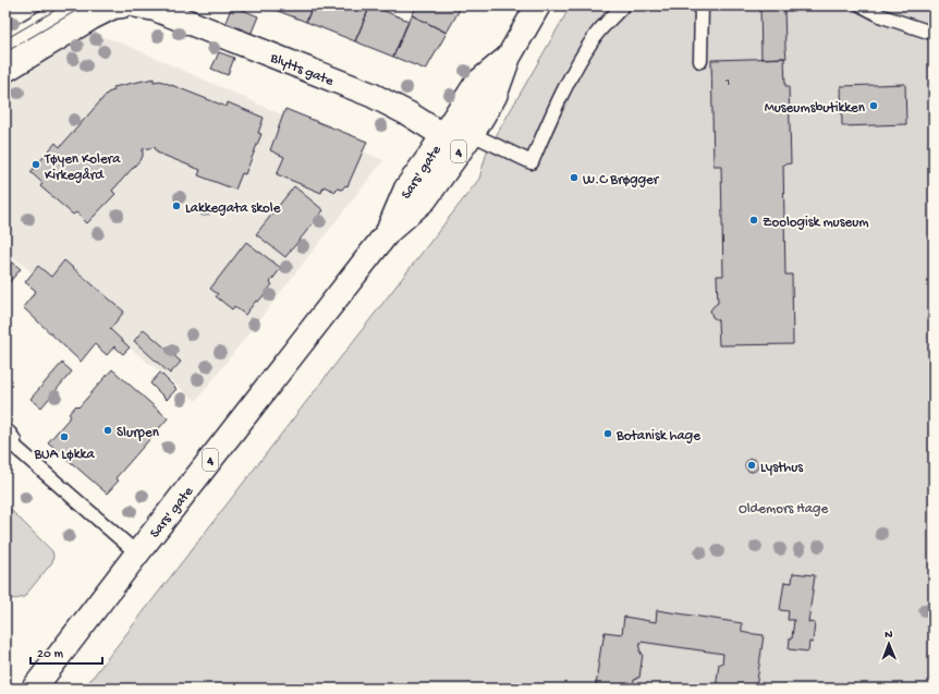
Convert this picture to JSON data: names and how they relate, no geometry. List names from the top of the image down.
{
  "streets": {
    "main road": ["Blytts gate", "4", "Sars' gate"]
  },
  "crossings": [
    ["Blytts gate", "Sars' gate"]
  ],
  "parks": ["Oldemors Hage"],
  "places": [
    "Museumsbutikken",
    "Tøyen Kolera Kirkegård",
    "W.C Brøgger",
    "Lakkegata skole",
    "Zoologisk museum",
    "Slurpen",
    "Botanisk hage",
    "BUA Løkka",
    "Lysthus"
  ],
  "house_numbers": ["1"],
  "scale_bar": "20 m",
  "north": "top"
}
